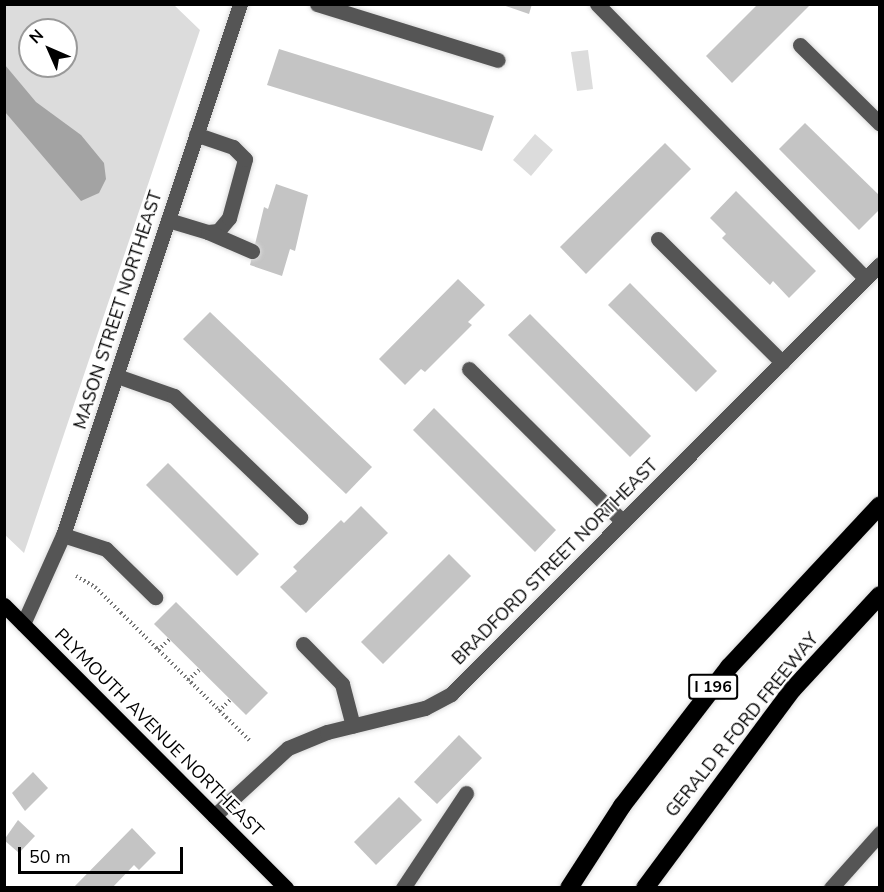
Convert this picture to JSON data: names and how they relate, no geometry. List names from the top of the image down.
{
  "streets": {
    "highway": ["I 196", "GERALD R FORD FREEWAY"],
    "main road": ["PLYMOUTH AVENUE NORTHEAST"],
    "street": ["MASON STREET NORTHEAST", "BRADFORD STREET NORTHEAST"]
  },
  "crossings": [
    ["MASON STREET NORTHEAST", "PLYMOUTH AVENUE NORTHEAST"],
    ["BRADFORD STREET NORTHEAST", "PLYMOUTH AVENUE NORTHEAST"]
  ],
  "scale_bar": "50 m",
  "north": "top left"
}
